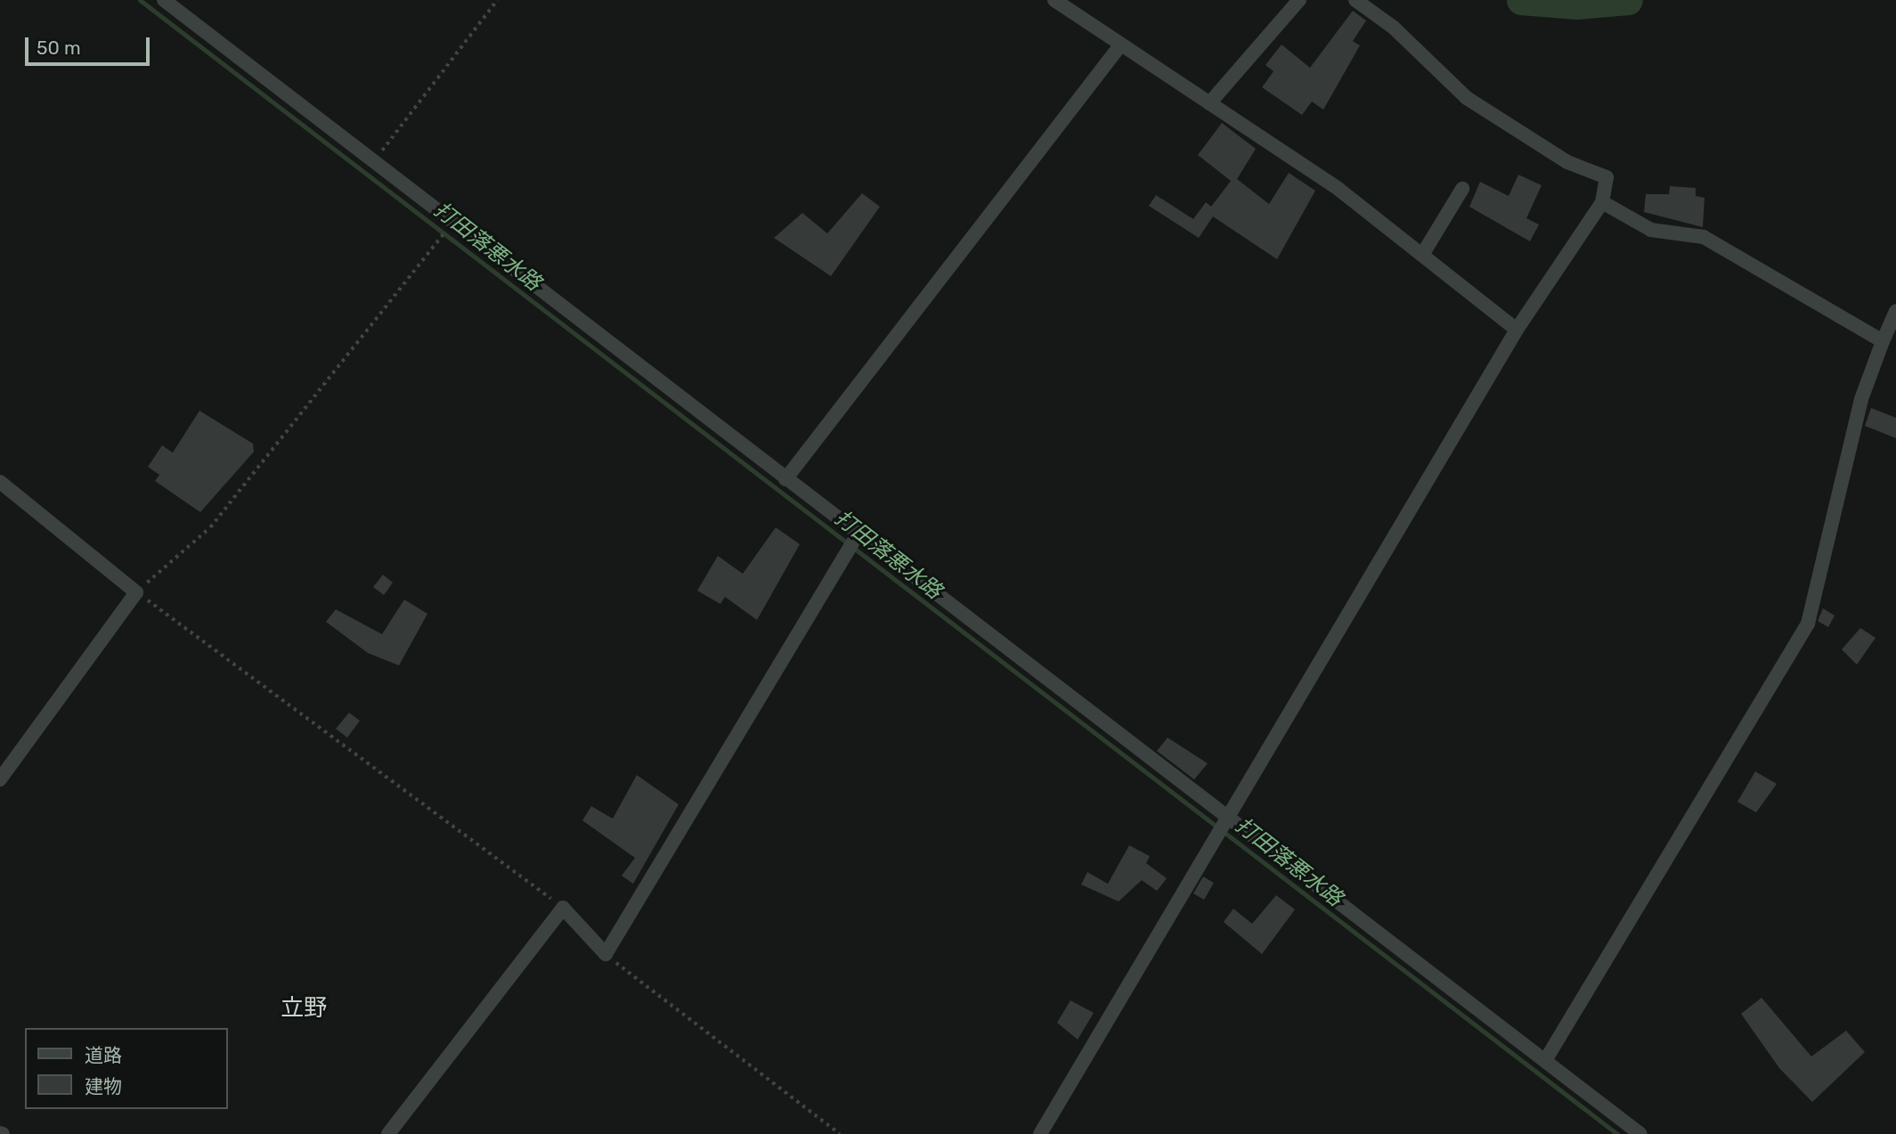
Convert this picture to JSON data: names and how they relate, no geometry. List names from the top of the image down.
{
  "districts": ["立野"],
  "water": ["打田落悪水路"],
  "legend": ["道路", "建物"],
  "scale_bar": "50 m"
}
